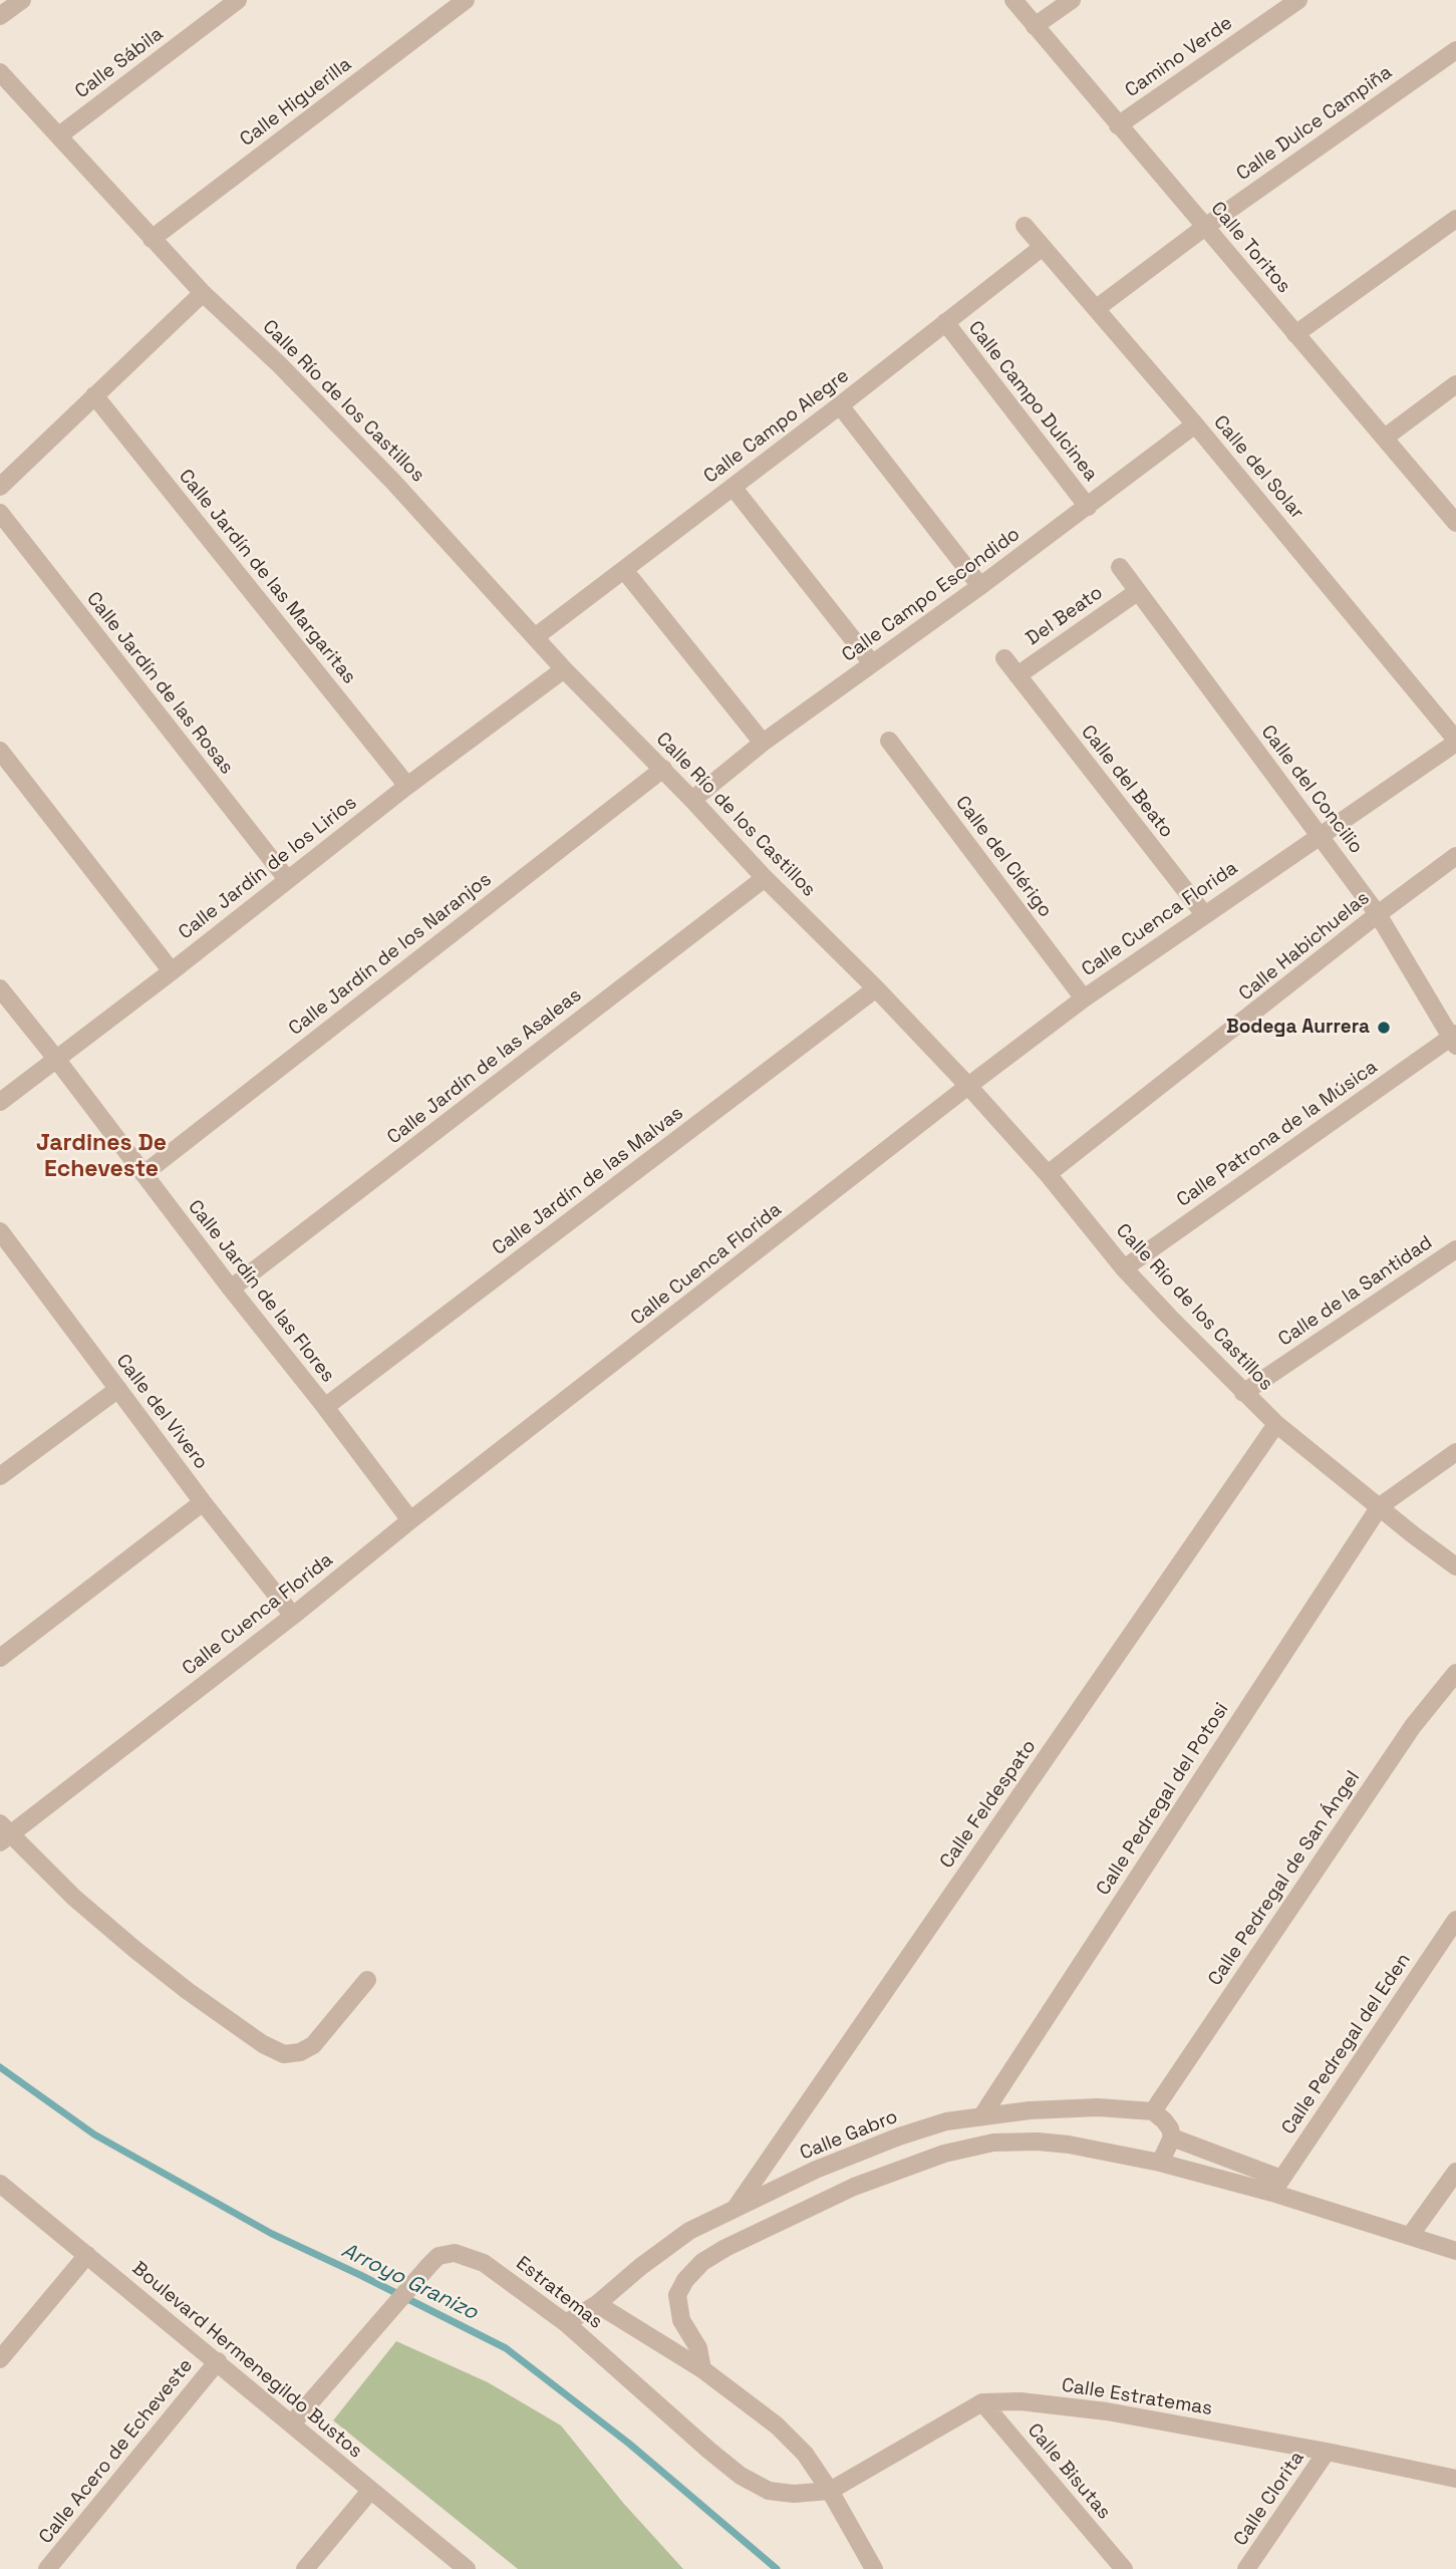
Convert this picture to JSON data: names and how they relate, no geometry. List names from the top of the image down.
{
  "streets": {
    "street": [
      "Camino Verde",
      "Calle Sábila",
      "Calle Higuerilla",
      "Calle Dulce Campiña",
      "Calle Toritos",
      "Calle Río de los Castillos",
      "Calle Campo Dulcinea",
      "Calle Campo Alegre",
      "Calle del Solar",
      "Calle Jardín de las Margaritas",
      "Calle Campo Escondido",
      "Del Beato",
      "Calle Jardín de las Rosas",
      "Calle del Beato",
      "Calle del Concilio",
      "Calle del Clérigo",
      "Calle Jardín de los Lirios",
      "Calle Cuenca Florida",
      "Calle Habichuelas",
      "Calle Jardín de los Naranjos",
      "Calle Jardín de las Asaleas",
      "Calle Patrona de la Música",
      "Calle Jardín de las Malvas",
      "Calle Jardín de las Flores",
      "Calle de la Santidad",
      "Calle del Vivero",
      "Calle Pedregal del Potosi",
      "Calle Feldespato",
      "Calle Pedregal de San Ángel",
      "Calle Pedregal del Eden",
      "Calle Gabro",
      "Estratemas",
      "Boulevard Hermenegildo Bustos",
      "Calle Estratemas",
      "Calle Acero de Echeveste",
      "Calle Bisutas",
      "Calle Clorita"
    ]
  },
  "crossings": [
    ["Camino Verde", "Calle Toritos"],
    ["Calle Sábila", "Calle Río de los Castillos"],
    ["Calle Higuerilla", "Calle Río de los Castillos"],
    ["Calle Dulce Campiña", "Calle Toritos"],
    ["Calle Dulce Campiña", "Calle del Solar"],
    ["Calle Río de los Castillos", "Calle Campo Alegre"],
    ["Calle Río de los Castillos", "Calle Campo Escondido"],
    ["Calle Río de los Castillos", "Calle Jardín de los Lirios"],
    ["Calle Río de los Castillos", "Calle Cuenca Florida"],
    ["Calle Río de los Castillos", "Calle Habichuelas"],
    ["Calle Río de los Castillos", "Calle Jardín de los Naranjos"],
    ["Calle Río de los Castillos", "Calle Jardín de las Asaleas"],
    ["Calle Río de los Castillos", "Calle Patrona de la Música"],
    ["Calle Río de los Castillos", "Calle Jardín de las Malvas"],
    ["Calle Río de los Castillos", "Calle de la Santidad"],
    ["Calle Río de los Castillos", "Calle Pedregal del Potosi"],
    ["Calle Río de los Castillos", "Calle Feldespato"],
    ["Calle Campo Dulcinea", "Calle Campo Alegre"],
    ["Calle Campo Dulcinea", "Calle Campo Escondido"],
    ["Calle Campo Alegre", "Calle del Solar"],
    ["Calle del Solar", "Calle Campo Escondido"],
    ["Calle del Solar", "Calle Cuenca Florida"],
    ["Calle Jardín de las Margaritas", "Calle Jardín de los Lirios"],
    ["Del Beato", "Calle del Beato"],
    ["Del Beato", "Calle del Concilio"],
    ["Calle Jardín de las Rosas", "Calle Jardín de los Lirios"],
    ["Calle del Beato", "Calle Cuenca Florida"],
    ["Calle del Concilio", "Calle Cuenca Florida"],
    ["Calle del Concilio", "Calle Habichuelas"],
    ["Calle del Concilio", "Calle Patrona de la Música"],
    ["Calle del Clérigo", "Calle Cuenca Florida"],
    ["Calle Jardín de los Lirios", "Calle Jardín de las Flores"],
    ["Calle Cuenca Florida", "Calle Jardín de las Flores"],
    ["Calle Cuenca Florida", "Calle del Vivero"],
    ["Calle Jardín de los Naranjos", "Calle Jardín de las Flores"],
    ["Calle Jardín de las Asaleas", "Calle Jardín de las Flores"],
    ["Calle Jardín de las Malvas", "Calle Jardín de las Flores"],
    ["Calle Pedregal del Potosi", "Calle Gabro"],
    ["Calle Feldespato", "Calle Gabro"],
    ["Calle Pedregal de San Ángel", "Calle Gabro"],
    ["Calle Gabro", "Estratemas"],
    ["Estratemas", "Boulevard Hermenegildo Bustos"],
    ["Estratemas", "Calle Estratemas"],
    ["Boulevard Hermenegildo Bustos", "Calle Acero de Echeveste"],
    ["Calle Estratemas", "Calle Bisutas"],
    ["Calle Estratemas", "Calle Clorita"]
  ],
  "districts": ["Jardines De Echeveste"],
  "water": ["Arroyo Granizo"],
  "places": ["Bodega Aurrera"]
}
